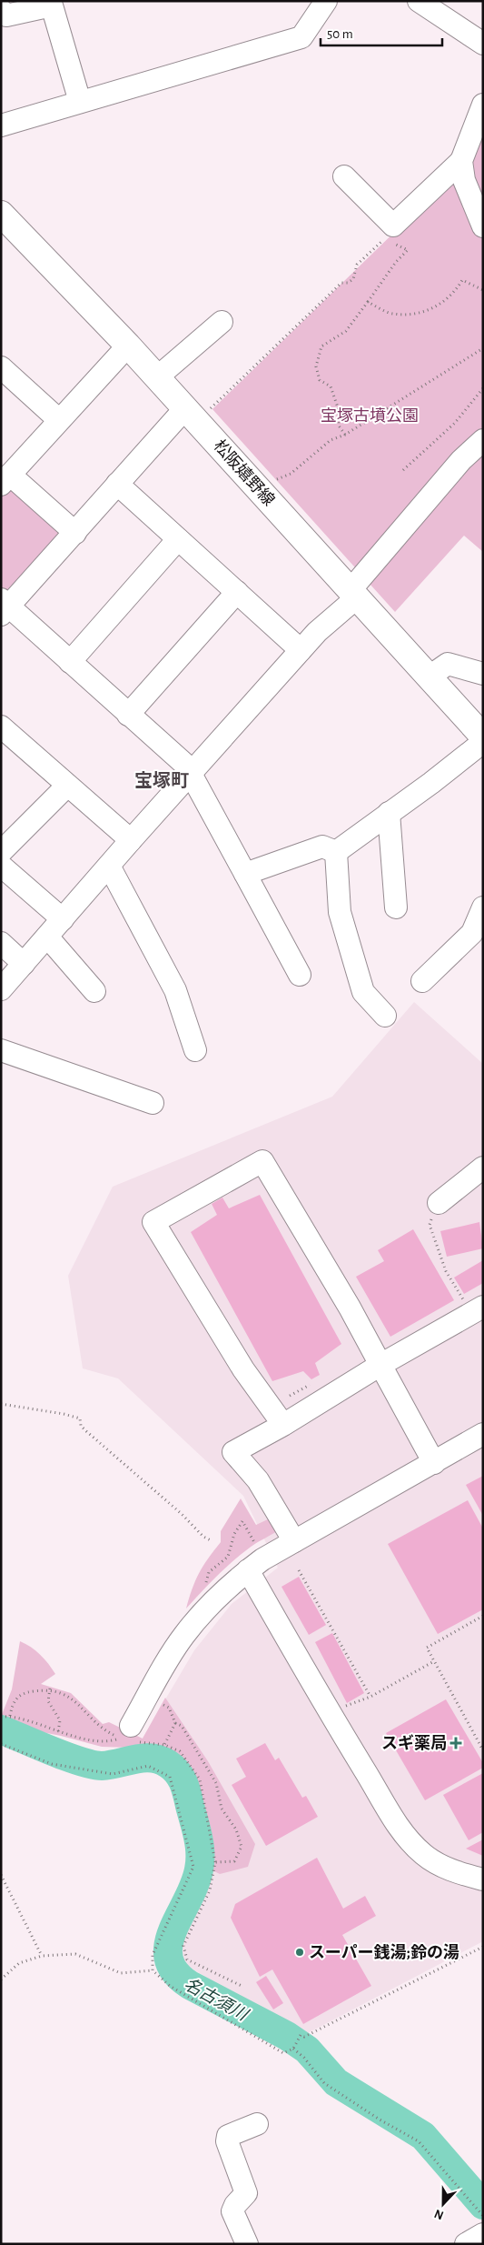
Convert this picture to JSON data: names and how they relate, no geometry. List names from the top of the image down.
{
  "streets": {
    "main road": ["松阪嬉野線"]
  },
  "districts": ["宝塚町"],
  "water": ["名古須川"],
  "parks": ["宝塚古墳公園"],
  "places": {
    "health": ["スギ薬局"],
    "other": ["スーパー銭湯;鈴の湯"]
  },
  "scale_bar": "50 m",
  "north": "bottom"
}
